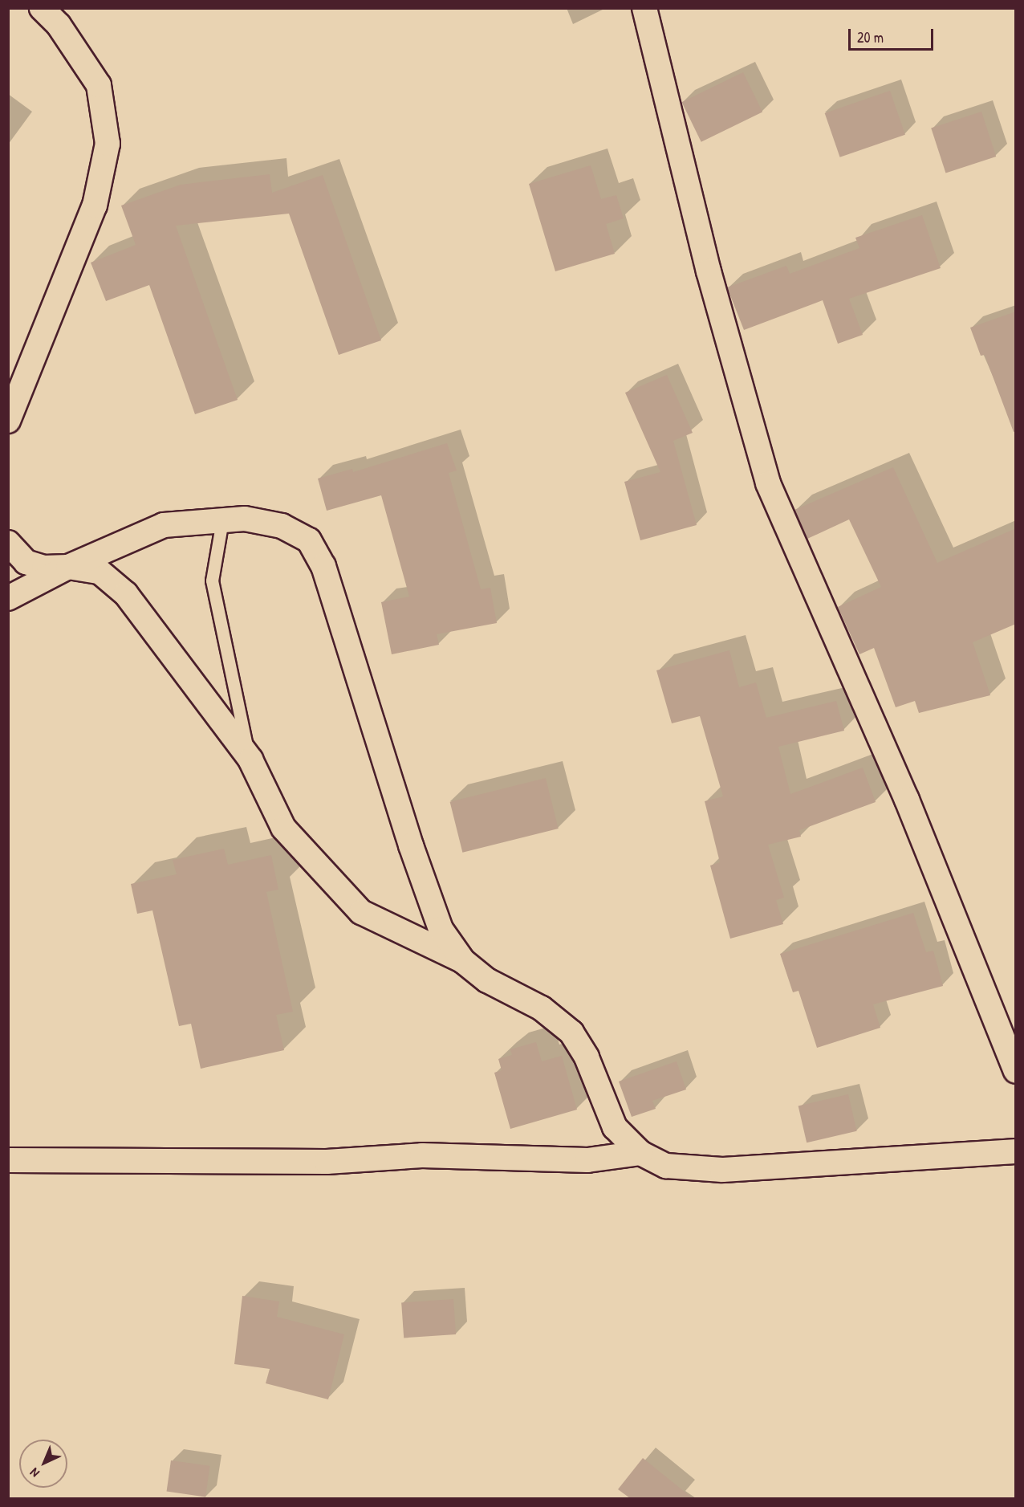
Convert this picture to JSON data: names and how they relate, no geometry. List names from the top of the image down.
{
  "scale_bar": "20 m",
  "north": "bottom left"
}
